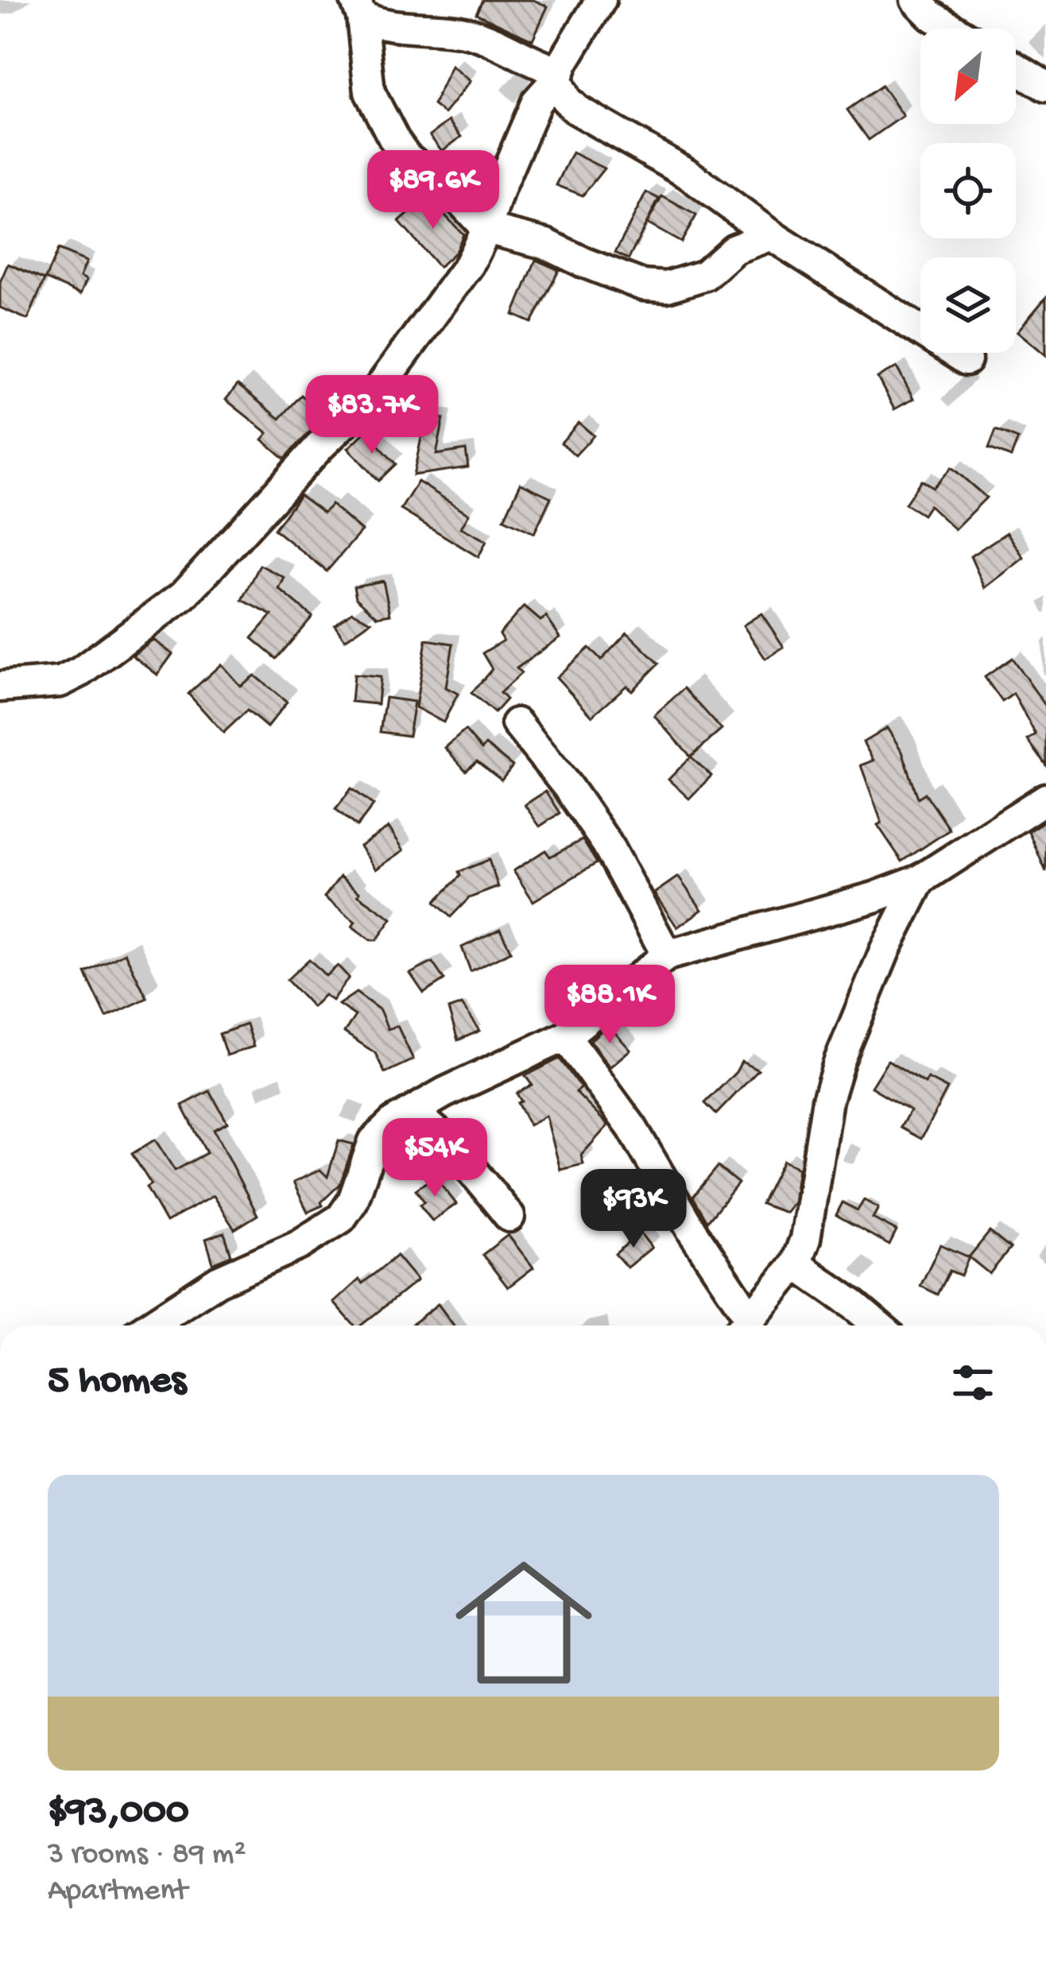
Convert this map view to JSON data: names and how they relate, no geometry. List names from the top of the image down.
{
  "north": "bottom left",
  "page": {
    "price": [
      "$89.6K",
      "$83.7K",
      "$88.1K",
      "$54K",
      "$93K"
    ],
    "heading": "5 homes",
    "list": [
      {
        "name": "$93,000",
        "note": "3 rooms · 89 m² · Apartment"
      }
    ]
  }
}
